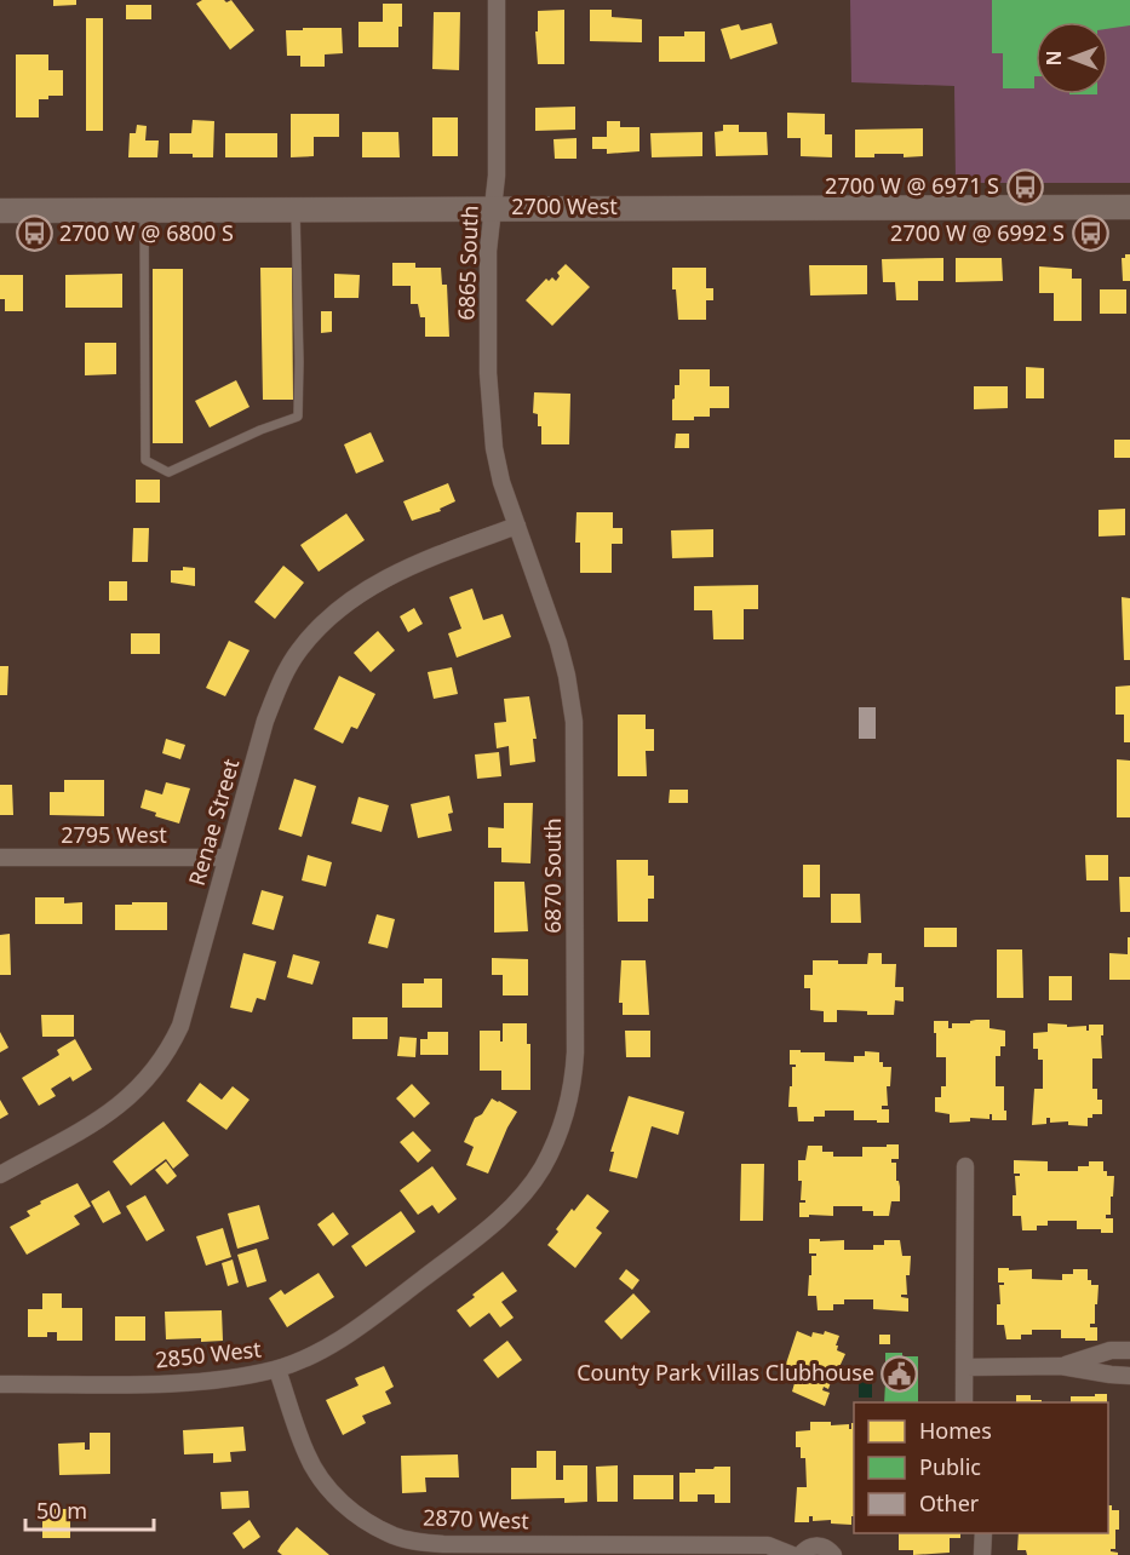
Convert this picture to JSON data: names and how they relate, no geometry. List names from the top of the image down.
{
  "streets": {
    "main road": ["2700 West"],
    "street": [
      "6865 South",
      "Renae Street",
      "2795 West",
      "6870 South",
      "2850 West",
      "2870 West"
    ]
  },
  "crossings": [
    ["2700 West", "6865 South"],
    ["6865 South", "Renae Street"],
    ["6865 South", "6870 South"],
    ["Renae Street", "2795 West"],
    ["Renae Street", "6870 South"],
    ["6870 South", "2850 West"],
    ["2850 West", "2870 West"]
  ],
  "places": {
    "bus stop": ["2700 W @ 6971 S", "2700 W @ 6800 S", "2700 W @ 6992 S"],
    "public building": ["County Park Villas Clubhouse"]
  },
  "legend": ["Homes", "Public", "Other"],
  "scale_bar": "50 m",
  "north": "left"
}
